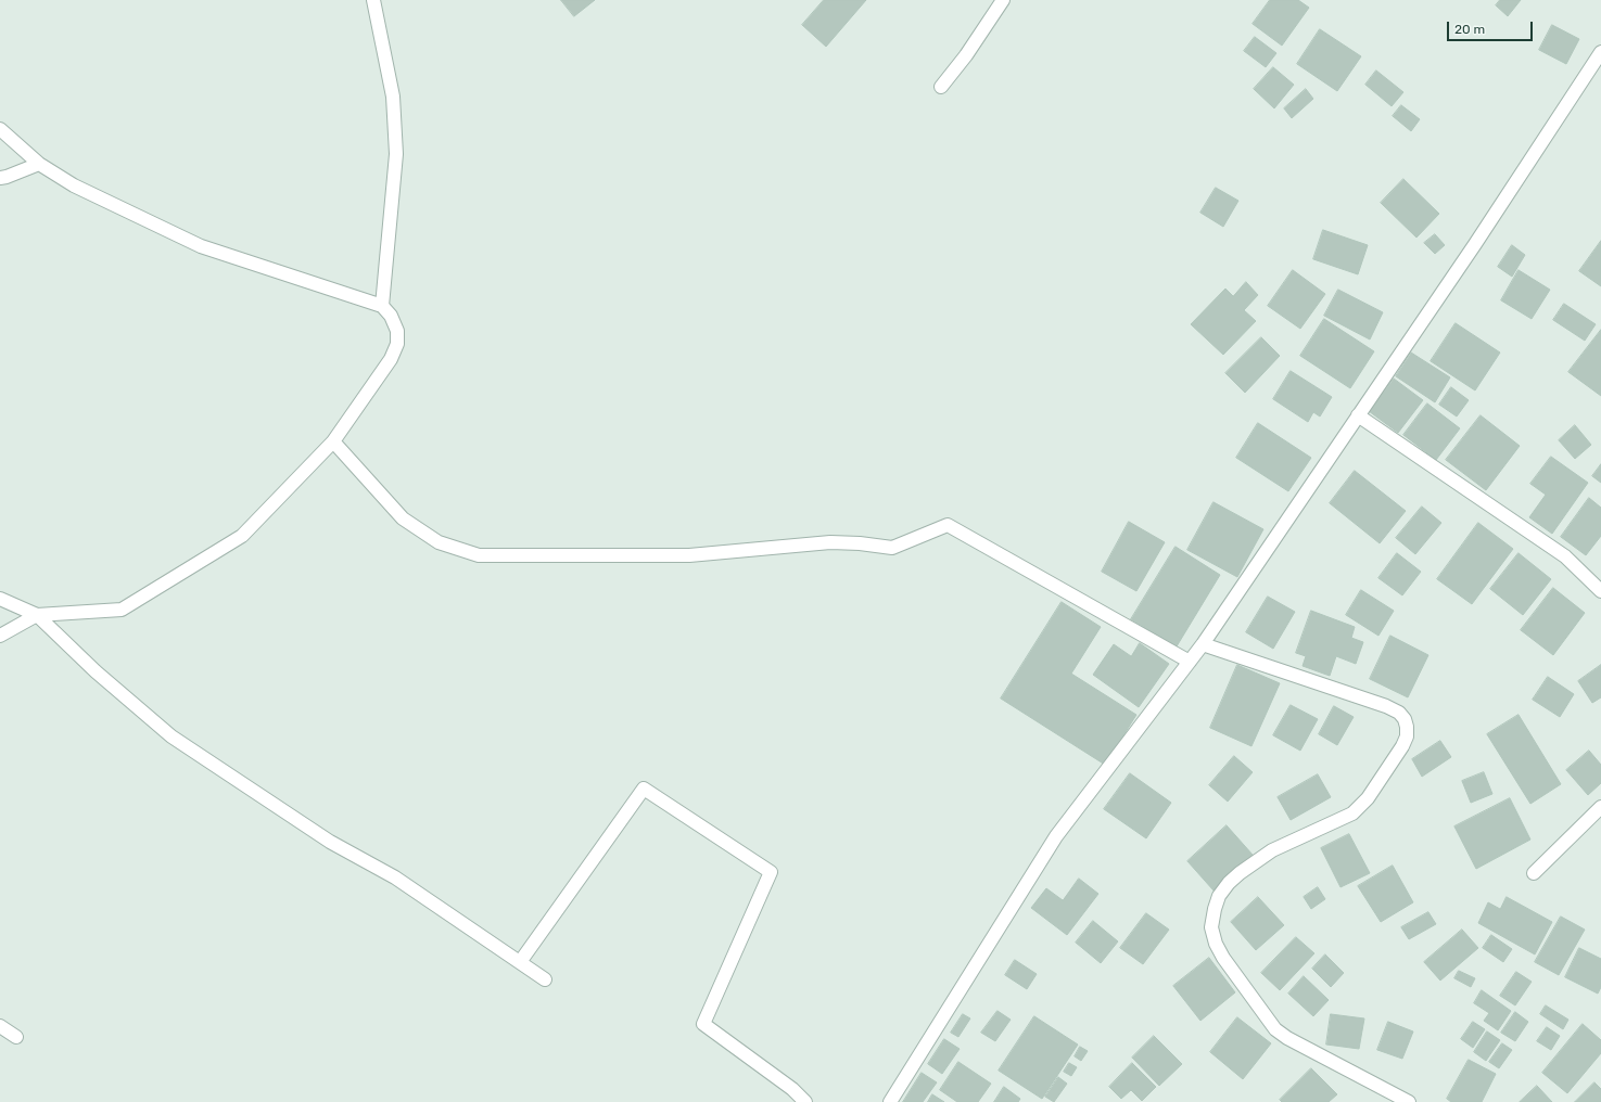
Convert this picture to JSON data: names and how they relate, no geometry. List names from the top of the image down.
{
  "scale_bar": "20 m"
}
